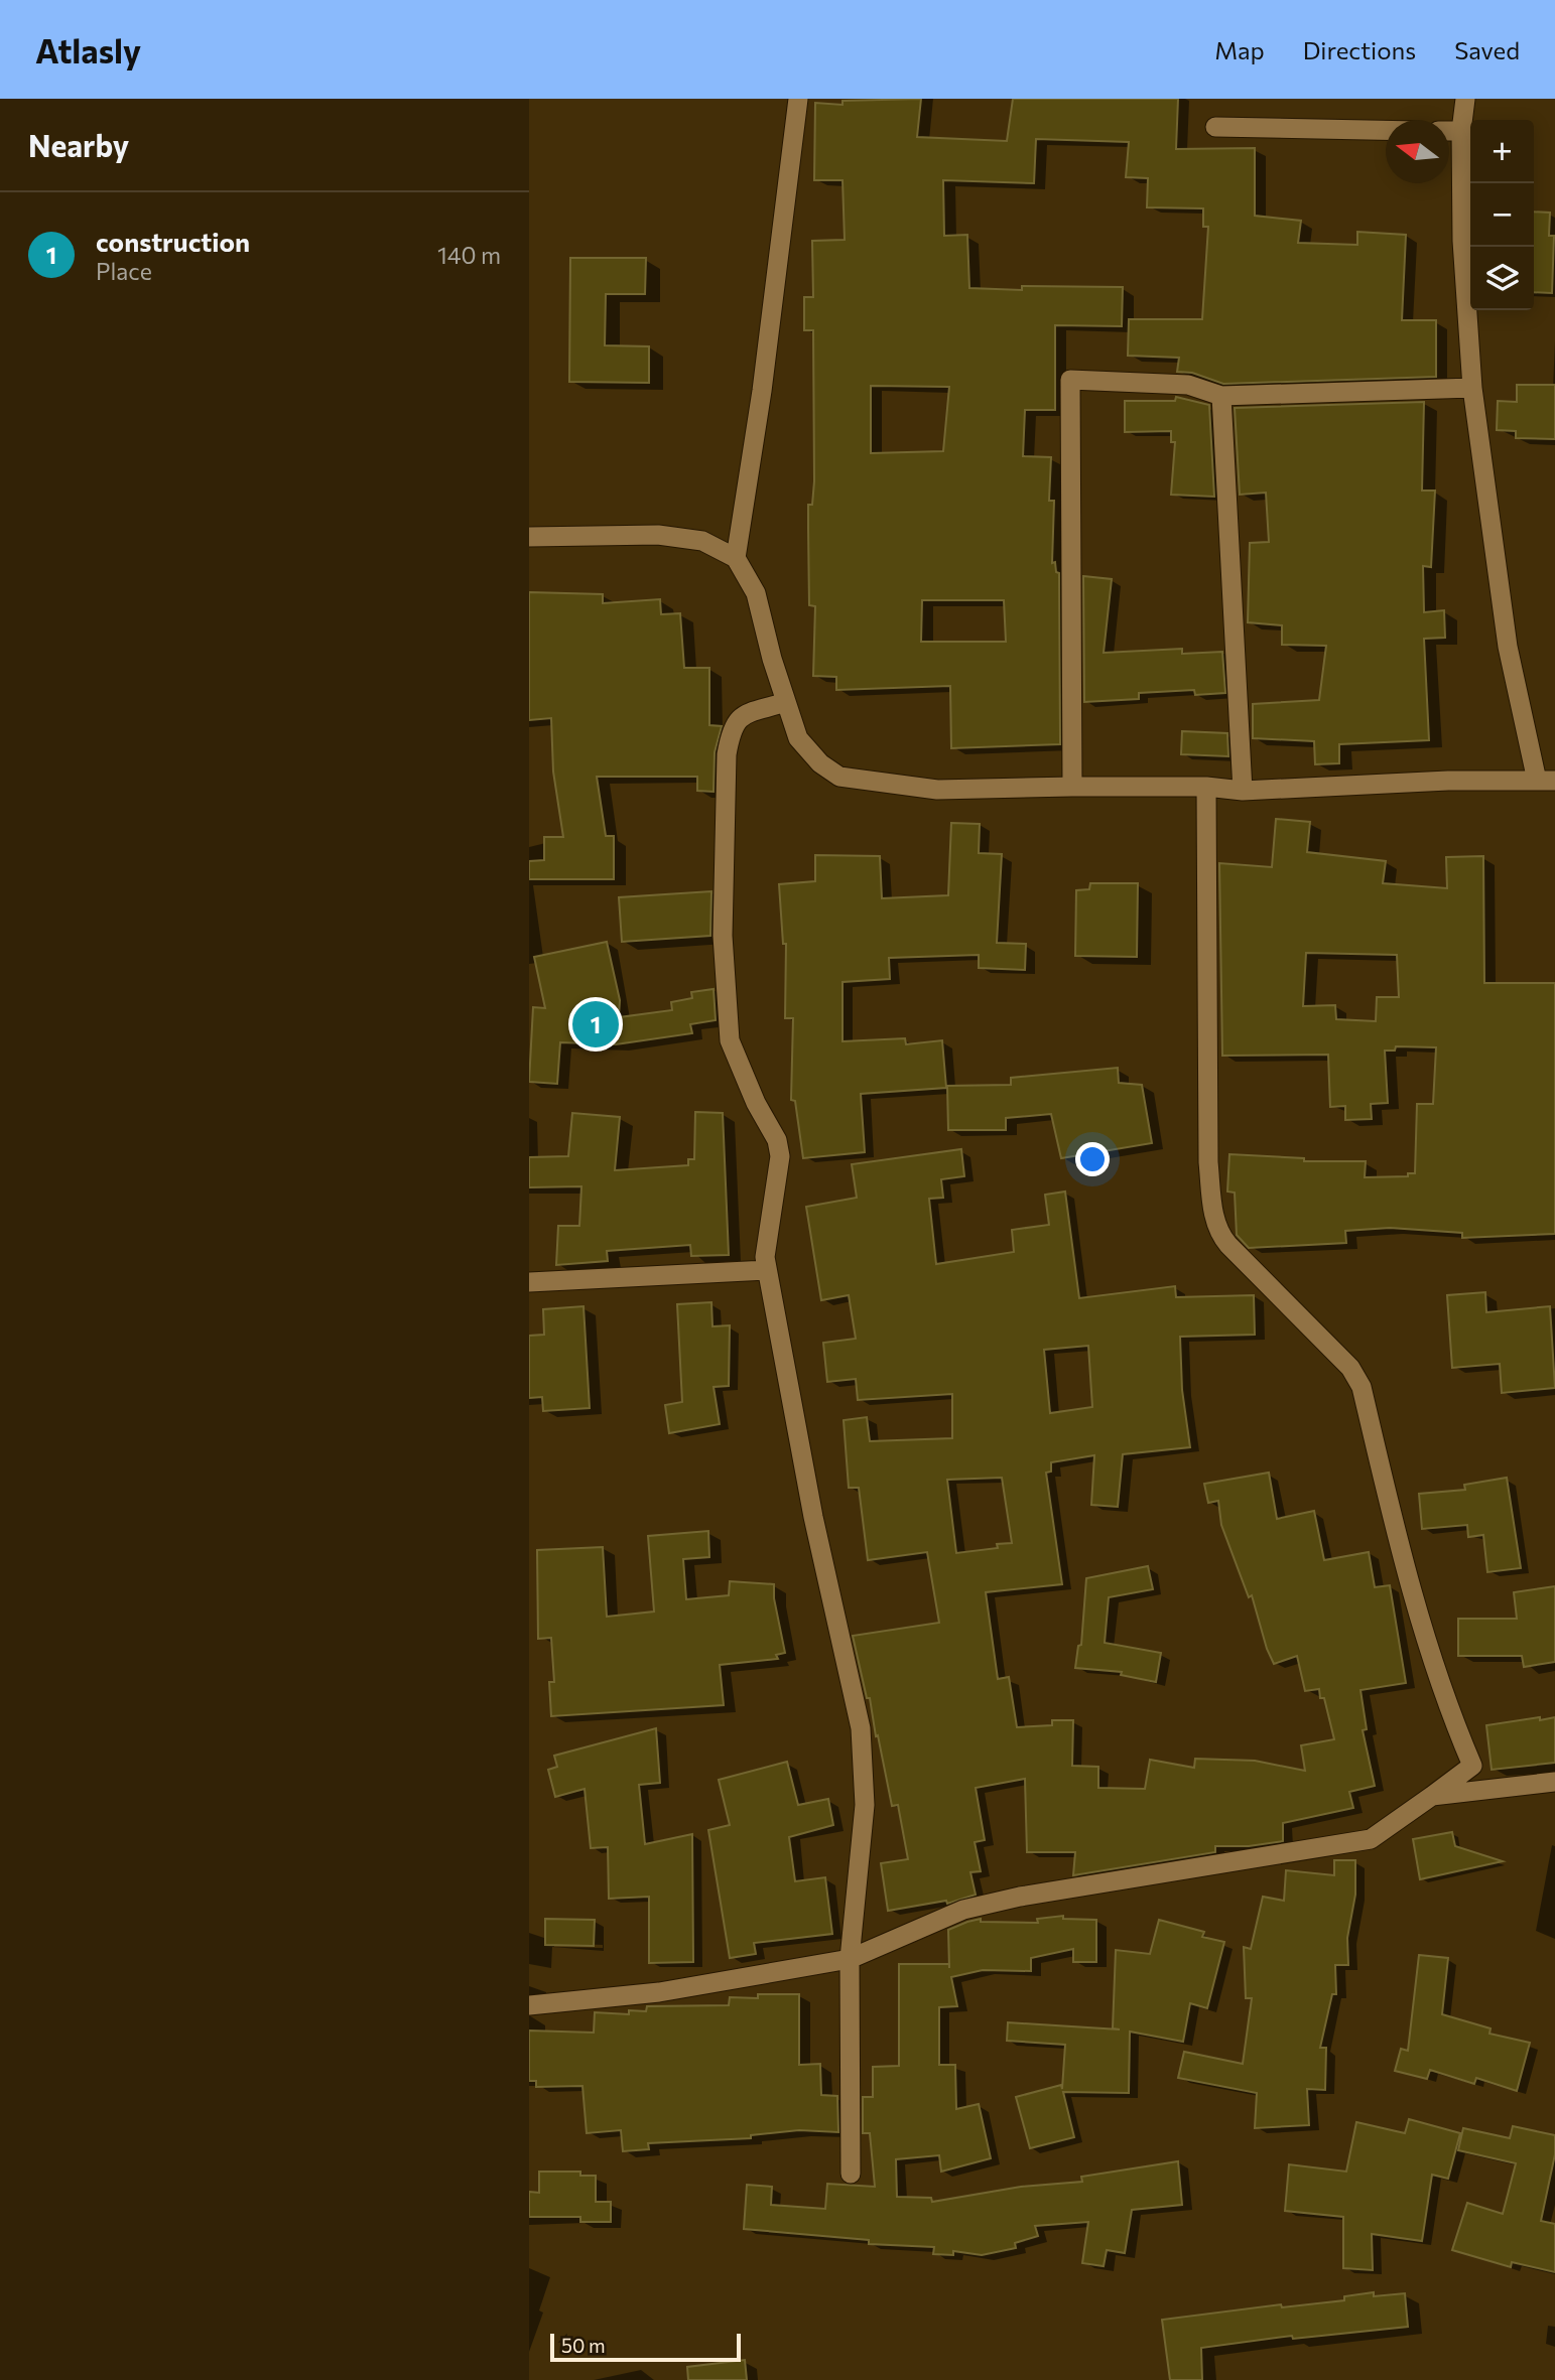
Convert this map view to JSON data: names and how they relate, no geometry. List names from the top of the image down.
{
  "scale_bar": "50 m",
  "north": "left",
  "page": {
    "header": "Atlasly",
    "nav": ["Map", "Directions", "Saved"],
    "heading": "Nearby",
    "map_buttons": ["+", "−"],
    "list": [
      {
        "mark": "1",
        "name": "construction",
        "note": "Place",
        "value": "140 m"
      }
    ],
    "pins": "1",
    "scale": "50 m"
  }
}
